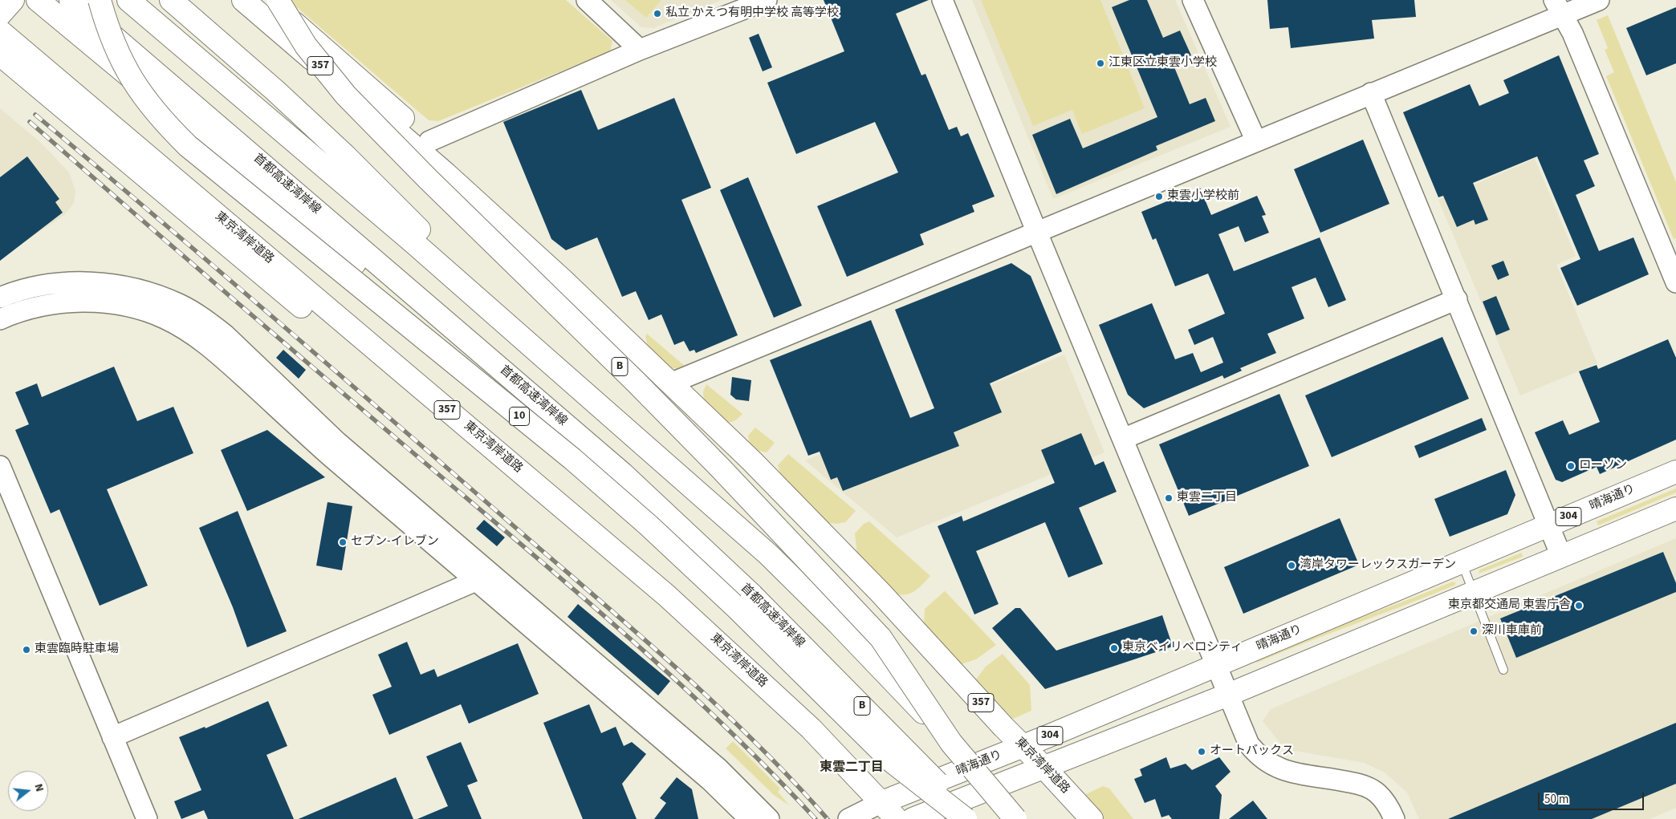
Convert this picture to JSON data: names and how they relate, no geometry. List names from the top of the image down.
{
  "streets": {
    "main road": [
      "357",
      "首都高速湾岸線",
      "東京湾岸道路",
      "B",
      "10",
      "晴海通り",
      "304"
    ]
  },
  "crossings": [
    ["357", "東京湾岸道路"],
    ["東京湾岸道路", "晴海通り"],
    ["東京湾岸道路", "304"]
  ],
  "districts": ["東雲二丁目"],
  "places": [
    "私立 かえつ有明中学校 高等学校",
    "江東区立東雲小学校",
    "東雲小学校前",
    "ローソン",
    "東雲二丁目",
    "セブン-イレブン",
    "湾岸タワーレックスガーデン",
    "東京都交通局 東雲庁舎",
    "深川車庫前",
    "東京ベイリベロシティ",
    "東雲臨時駐車場",
    "オートバックス"
  ],
  "scale_bar": "50 m",
  "north": "right"
}
